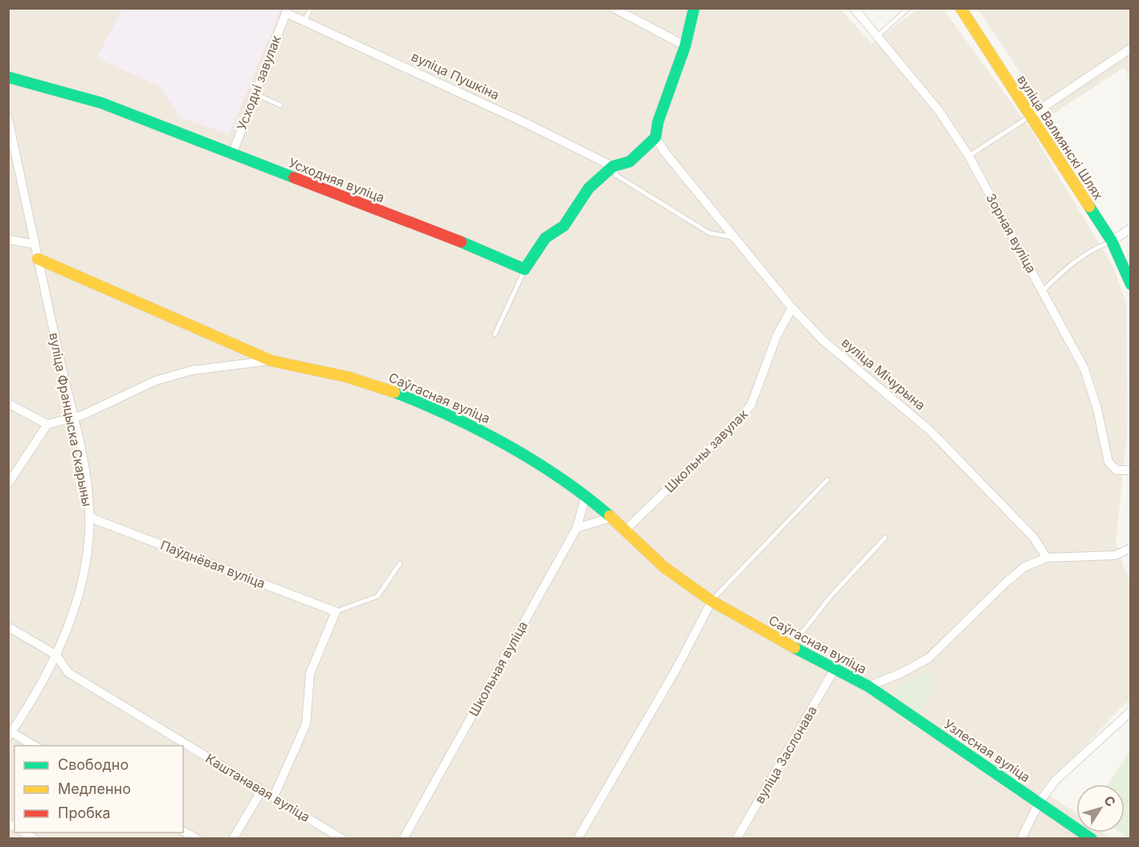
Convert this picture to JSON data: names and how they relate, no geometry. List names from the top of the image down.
{
  "streets": {
    "street": [
      "вуліца Пушкіна",
      "Усходні завулак",
      "вуліца Валмянскі Шлях",
      "Усходняя вуліца",
      "Зорная вуліца",
      "вуліца Мічурына",
      "Саўгасная вуліца",
      "вуліца Францыска Скарыны",
      "Школьны завулак",
      "Паўднёвая вуліца",
      "Школьная вуліца",
      "Узлесная вуліца",
      "вуліца Заслонава",
      "Каштанавая вуліца"
    ]
  },
  "crossings": [
    ["вуліца Пушкіна", "Усходні завулак"],
    ["Усходні завулак", "Усходняя вуліца"],
    ["вуліца Мічурына", "Саўгасная вуліца"],
    ["вуліца Мічурына", "Школьны завулак"],
    ["Саўгасная вуліца", "вуліца Францыска Скарыны"],
    ["Саўгасная вуліца", "Школьны завулак"],
    ["Саўгасная вуліца", "Школьная вуліца"],
    ["Саўгасная вуліца", "Узлесная вуліца"],
    ["Саўгасная вуліца", "вуліца Заслонава"],
    ["вуліца Францыска Скарыны", "Паўднёвая вуліца"],
    ["вуліца Францыска Скарыны", "Каштанавая вуліца"]
  ],
  "legend": ["Свободно", "Медленно", "Пробка"],
  "north": "top right"
}
